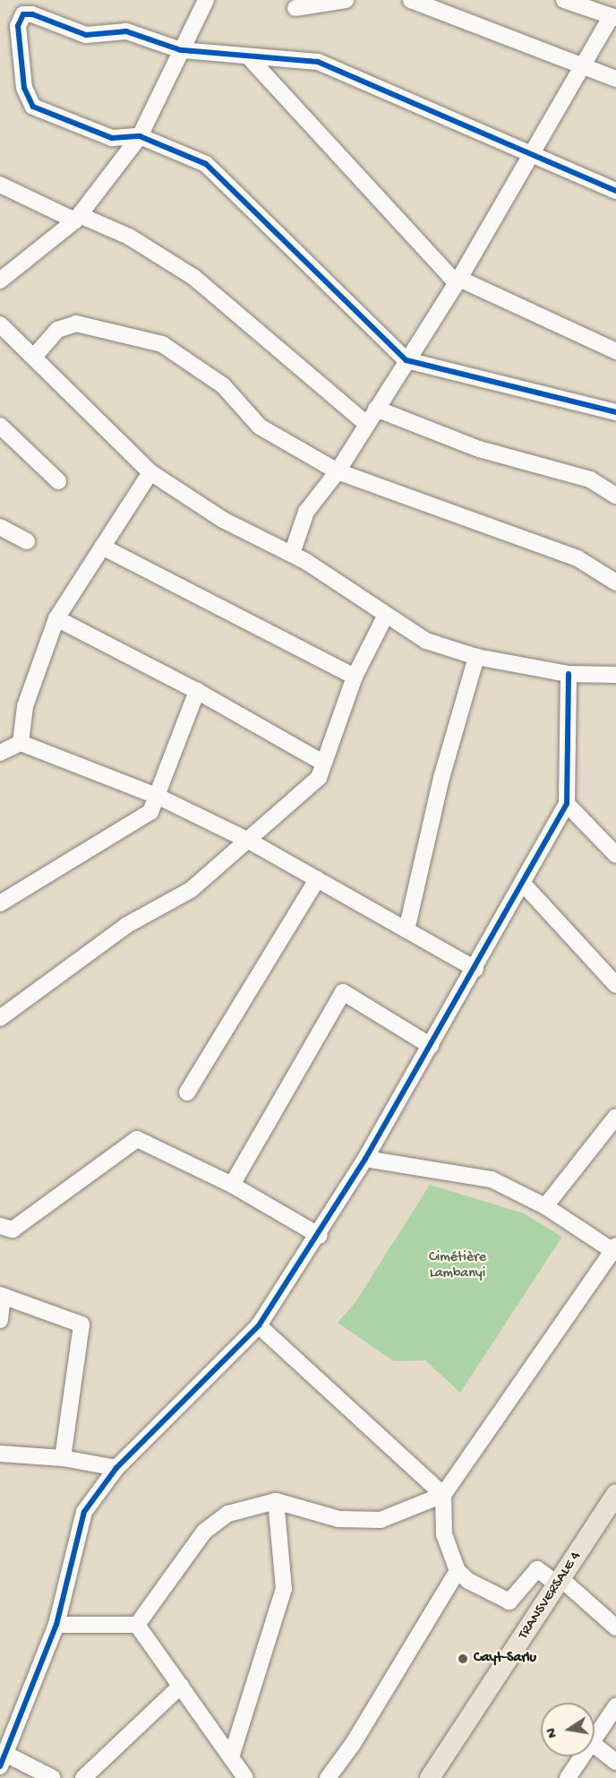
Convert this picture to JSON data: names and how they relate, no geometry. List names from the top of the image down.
{
  "streets": {
    "main road": ["TRANSVERSALE 4"]
  },
  "parks": ["Cimétière Lambanyi"],
  "places": ["Cayt-Sarlu"],
  "north": "left"
}
